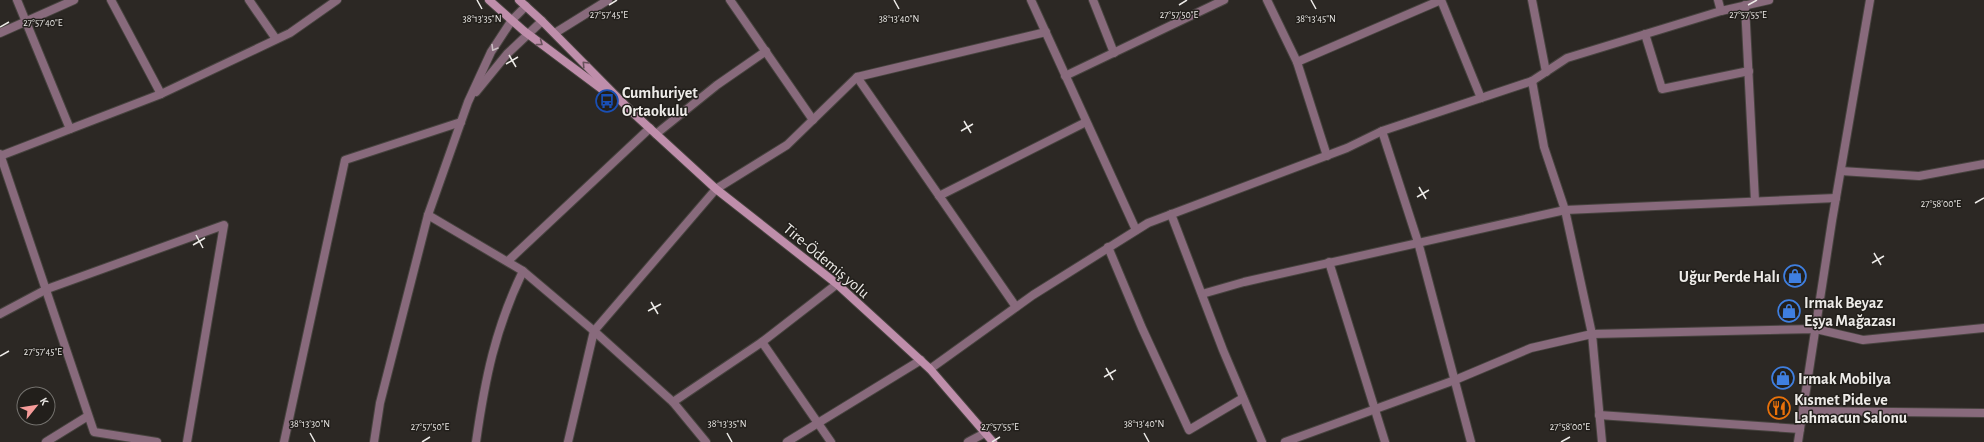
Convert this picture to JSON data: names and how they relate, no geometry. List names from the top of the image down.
{
  "streets": {
    "main road": ["Tire-Ödemiş yolu"]
  },
  "places": {
    "bus stop": ["Cumhuriyet Ortaokulu"],
    "shop": ["Uğur Perde Halı", "Irmak Beyaz Eşya Mağazası", "Irmak Mobilya"],
    "restaurant": ["Kısmet Pide ve Lahmacun Salonu"]
  },
  "north": "top right",
  "coordinates": [
    "27°57'45\"E",
    "27°57'50\"E",
    "27°57'55\"E",
    "38°13'35\"N",
    "38°13'45\"N",
    "38°13'40\"N",
    "27°57'40\"E",
    "27°58'00\"E",
    "38°13'30\"N"
  ]
}
